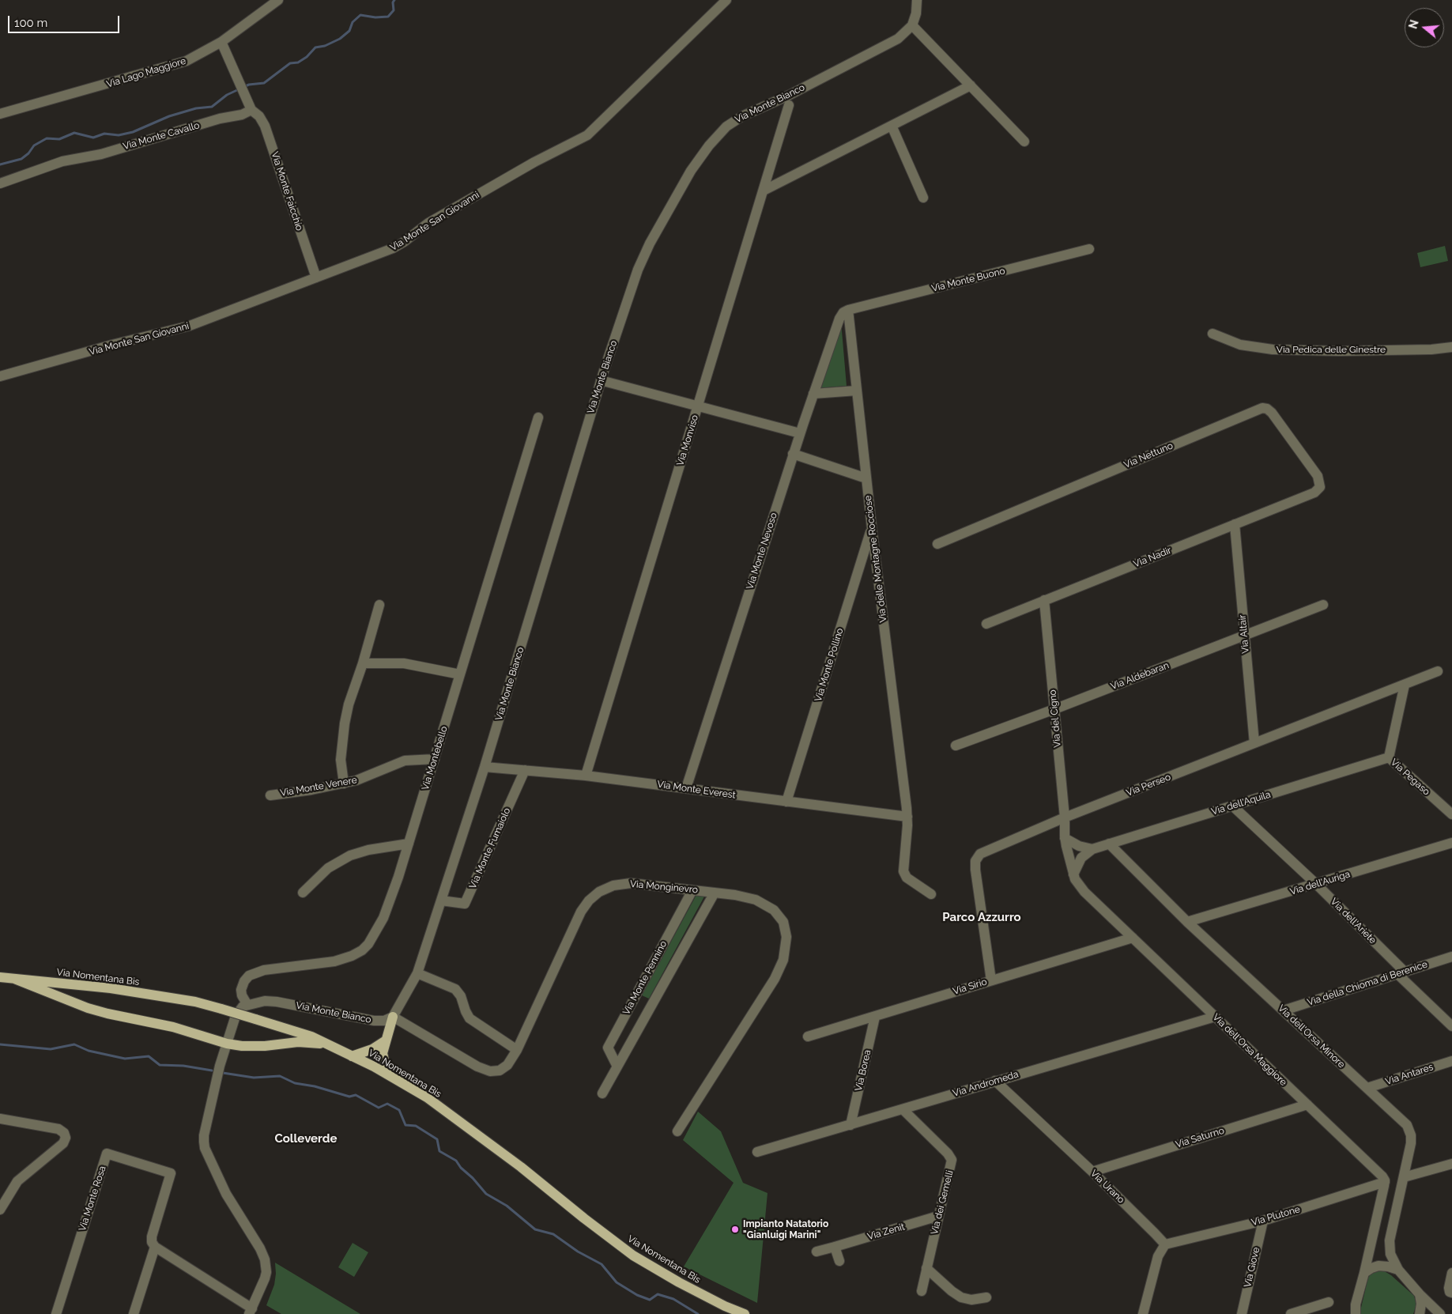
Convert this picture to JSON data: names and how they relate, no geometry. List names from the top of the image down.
{
  "streets": {
    "main road": ["Via Nomentana Bis"],
    "street": [
      "Via Lago Maggiore",
      "Via Monte Bianco",
      "Via Monte Cavallo",
      "Via Monte Faicchio",
      "Via Monte San Giovanni",
      "Via Monte Buono",
      "Via Pedica delle Ginestre",
      "Via Monviso",
      "Via Nettuno",
      "Via Monte Nevoso",
      "Via Nadir",
      "Via delle Montagne Rocciose",
      "Via Altair",
      "Via Monte Pollino",
      "Via Aldebaran",
      "Via del Cigno",
      "Via Montebello",
      "Via Pegaso",
      "Via Perseo",
      "Via Monte Venere",
      "Via Monte Everest",
      "Via dell'Aquila",
      "Via Monte Fumaiolo",
      "Via dell'Auriga",
      "Via Monginevro",
      "Via dell'Ariete",
      "Via Monte Pennino",
      "Via della Chioma di Berenice",
      "Via Sirio",
      "Via dell'Orsa Minore",
      "Via dell'Orsa Maggiore",
      "Via Borea",
      "Via Antares",
      "Via Andromeda",
      "Via Saturno",
      "Via Urano",
      "Via Monte Rosa",
      "Via dei Gemelli",
      "Via Plutone",
      "Via Zenit",
      "Via Giove"
    ]
  },
  "crossings": [
    ["Via Monte Bianco", "Via Montebello"],
    ["Via Monte Bianco", "Via Monte Everest"],
    ["Via Monte Bianco", "Via Monte Fumaiolo"],
    ["Via Monte Bianco", "Via Monginevro"],
    ["Via Monte Cavallo", "Via Monte Faicchio"],
    ["Via Monte Faicchio", "Via Monte San Giovanni"],
    ["Via Monte Buono", "Via Monte Nevoso"],
    ["Via Monte Buono", "Via delle Montagne Rocciose"],
    ["Via Monviso", "Via Monte Everest"],
    ["Via Nettuno", "Via Nadir"],
    ["Via Monte Nevoso", "Via delle Montagne Rocciose"],
    ["Via Monte Nevoso", "Via Monte Everest"],
    ["Via Nadir", "Via Altair"],
    ["Via Nadir", "Via del Cigno"],
    ["Via delle Montagne Rocciose", "Via Monte Pollino"],
    ["Via delle Montagne Rocciose", "Via Monte Everest"],
    ["Via Altair", "Via Aldebaran"],
    ["Via Altair", "Via Perseo"],
    ["Via Monte Pollino", "Via Monte Everest"],
    ["Via Aldebaran", "Via del Cigno"],
    ["Via del Cigno", "Via Perseo"],
    ["Via del Cigno", "Via dell'Orsa Maggiore"],
    ["Via Montebello", "Via Monte Venere"],
    ["Via Pegaso", "Via Perseo"],
    ["Via Pegaso", "Via dell'Aquila"],
    ["Via Perseo", "Via Sirio"],
    ["Via Monte Everest", "Via Monte Fumaiolo"],
    ["Via dell'Aquila", "Via dell'Ariete"],
    ["Via dell'Aquila", "Via dell'Orsa Minore"],
    ["Via dell'Auriga", "Via dell'Ariete"],
    ["Via dell'Auriga", "Via dell'Orsa Minore"],
    ["Via Monginevro", "Via Monte Pennino"],
    ["Via dell'Ariete", "Via della Chioma di Berenice"],
    ["Via della Chioma di Berenice", "Via dell'Orsa Minore"],
    ["Via Sirio", "Via dell'Orsa Maggiore"],
    ["Via Sirio", "Via Borea"],
    ["Via dell'Orsa Minore", "Via Antares"],
    ["Via dell'Orsa Maggiore", "Via Andromeda"],
    ["Via dell'Orsa Maggiore", "Via Saturno"],
    ["Via dell'Orsa Maggiore", "Via Plutone"],
    ["Via Borea", "Via Andromeda"],
    ["Via Andromeda", "Via Urano"],
    ["Via Andromeda", "Via dei Gemelli"],
    ["Via Saturno", "Via Urano"],
    ["Via Urano", "Via Plutone"],
    ["Via dei Gemelli", "Via Zenit"],
    ["Via Plutone", "Via Giove"]
  ],
  "districts": ["Parco Azzurro", "Colleverde"],
  "places": ["Impianto Natatorio \"Gianluigi Marini\""],
  "scale_bar": "100 m",
  "north": "left"
}
